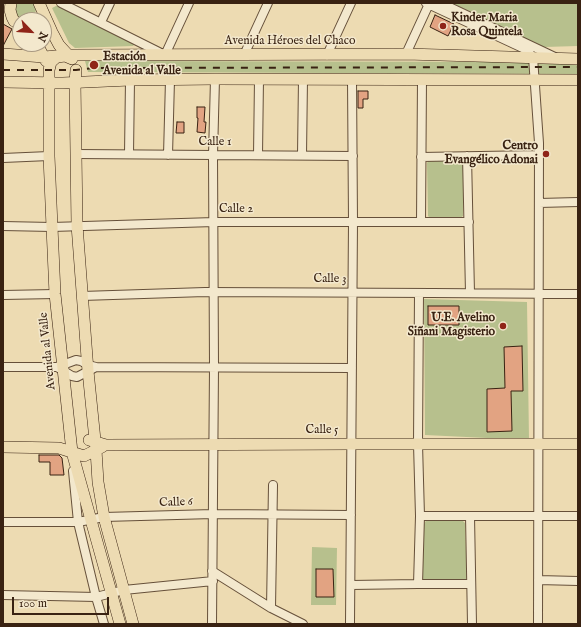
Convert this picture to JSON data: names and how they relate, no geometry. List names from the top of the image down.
{
  "streets": {
    "main road": ["Avenida Héroes del Chaco", "Avenida al Valle", "Calle 5"],
    "street": [
      "Calle 1",
      "Calle 2",
      "Calle 3",
      "Calle 6"
    ]
  },
  "crossings": [
    ["Avenida Héroes del Chaco", "Avenida al Valle"],
    ["Calle 1", "Avenida al Valle"],
    ["Calle 2", "Avenida al Valle"],
    ["Calle 3", "Avenida al Valle"],
    ["Avenida al Valle", "Calle 5"],
    ["Avenida al Valle", "Calle 6"]
  ],
  "places": [
    "Kinder Maria Rosa Quintela",
    "Estación Avenida al Valle",
    "Centro Evangélico Adonai",
    "U.E. Avelino Siñani Magisterio"
  ],
  "scale_bar": "100 m",
  "north": "bottom right"
}
